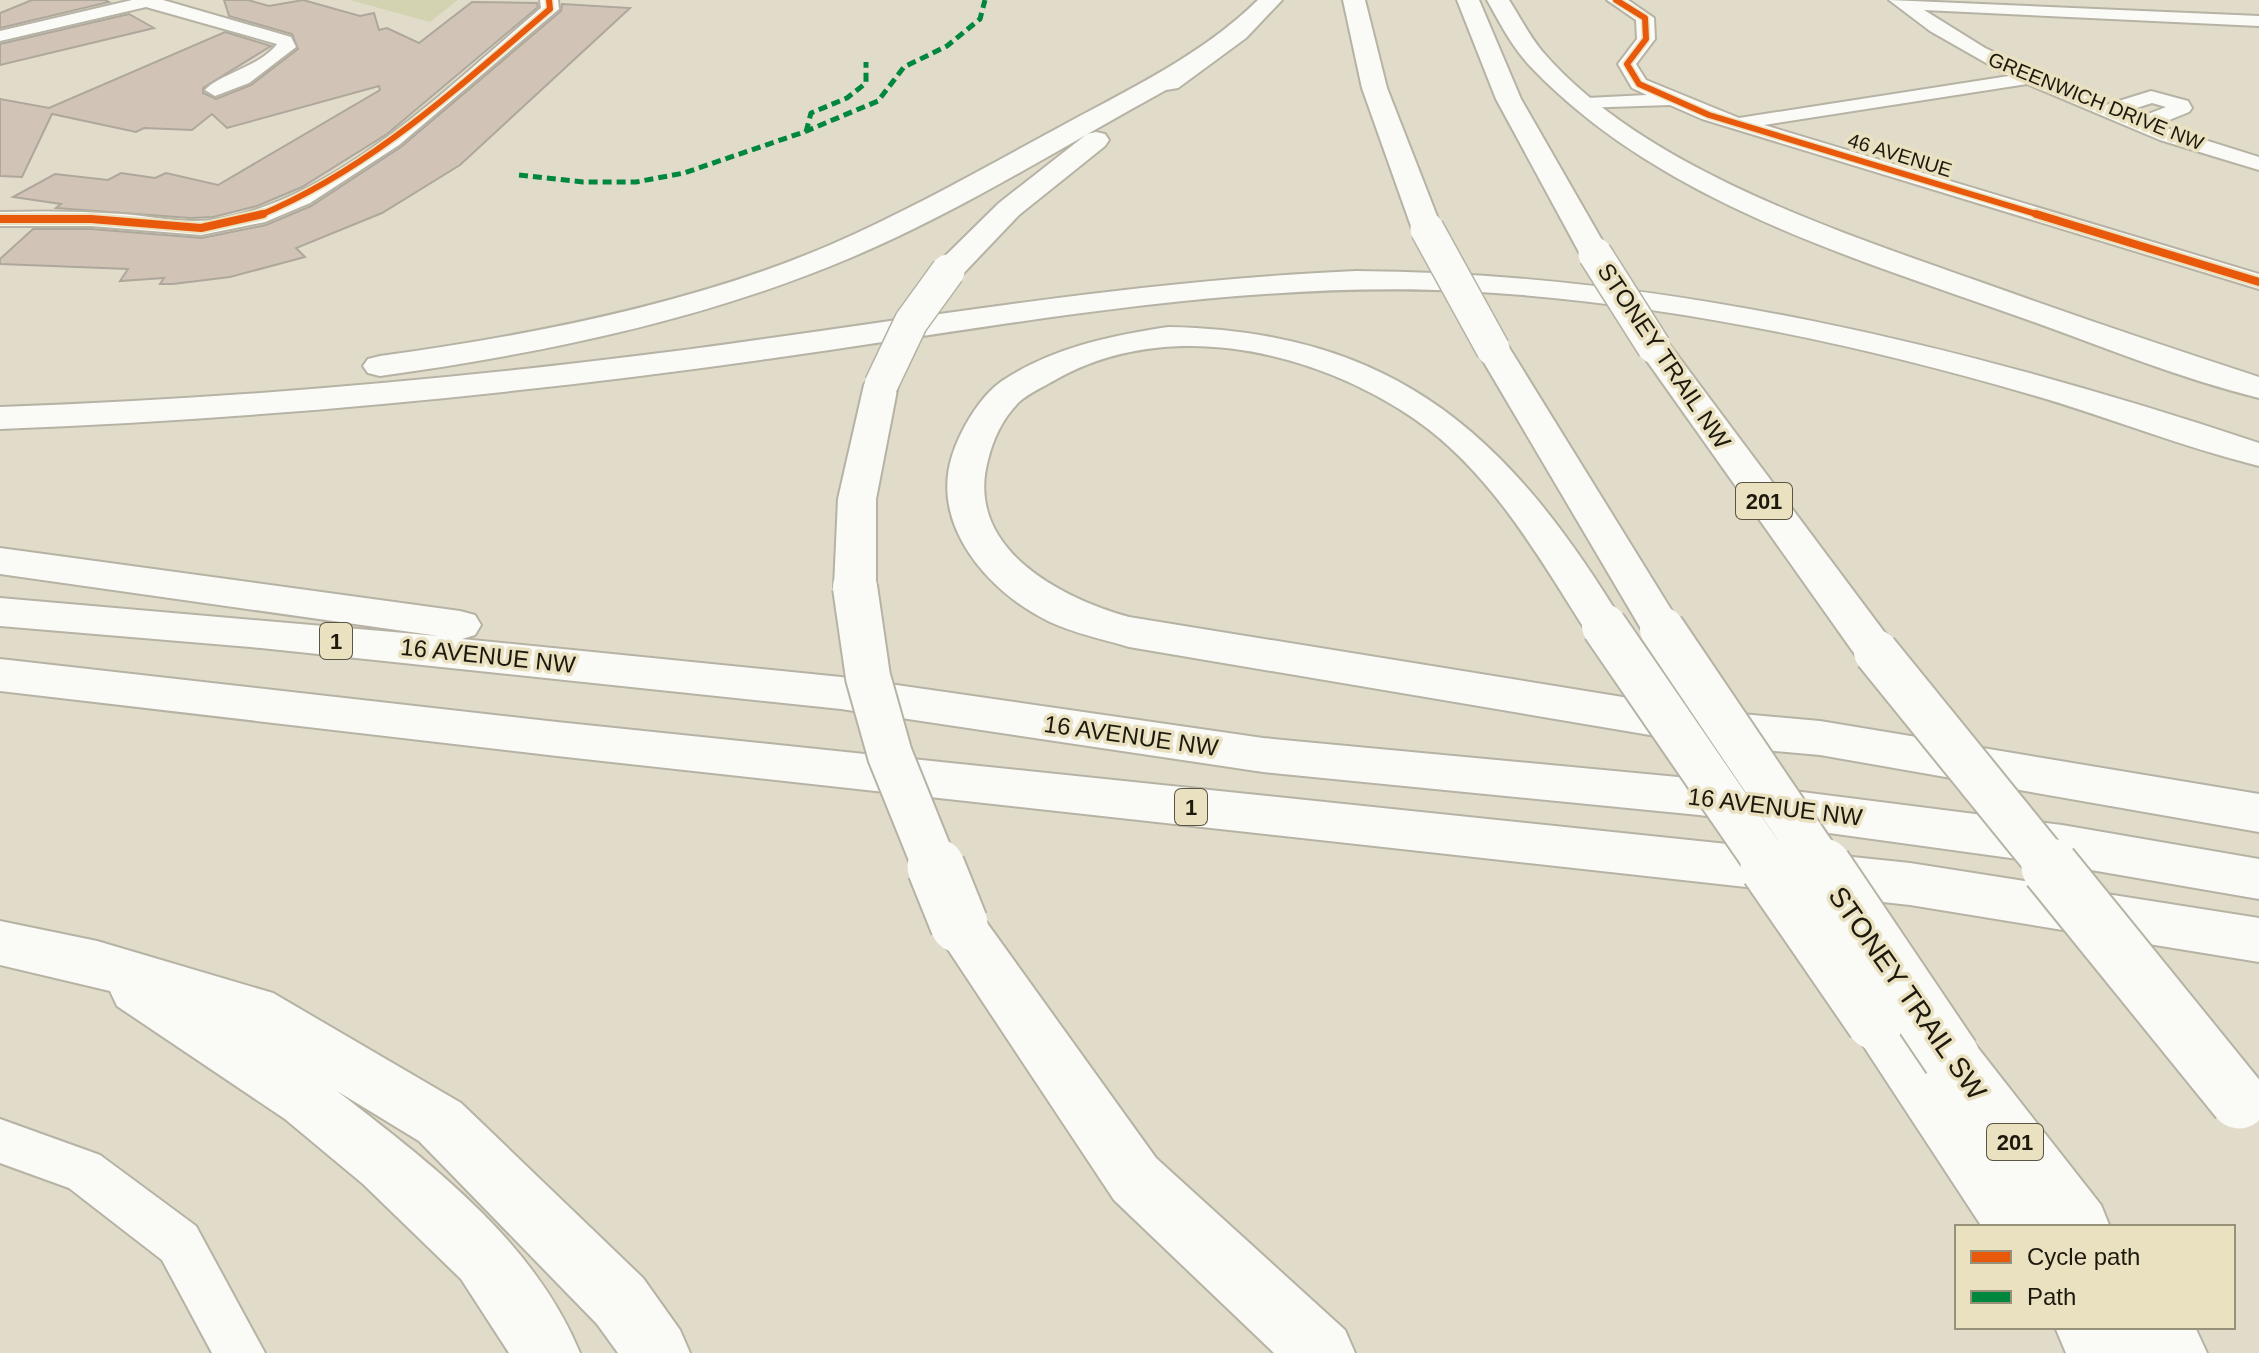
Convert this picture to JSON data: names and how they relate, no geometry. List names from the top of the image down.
{
  "streets": {
    "highway": [
      "STONEY TRAIL NW",
      "201",
      "1",
      "16 AVENUE NW",
      "STONEY TRAIL SW"
    ],
    "street": ["GREENWICH DRIVE NW", "46 AVENUE"]
  },
  "legend": ["Cycle path", "Path"]
}
